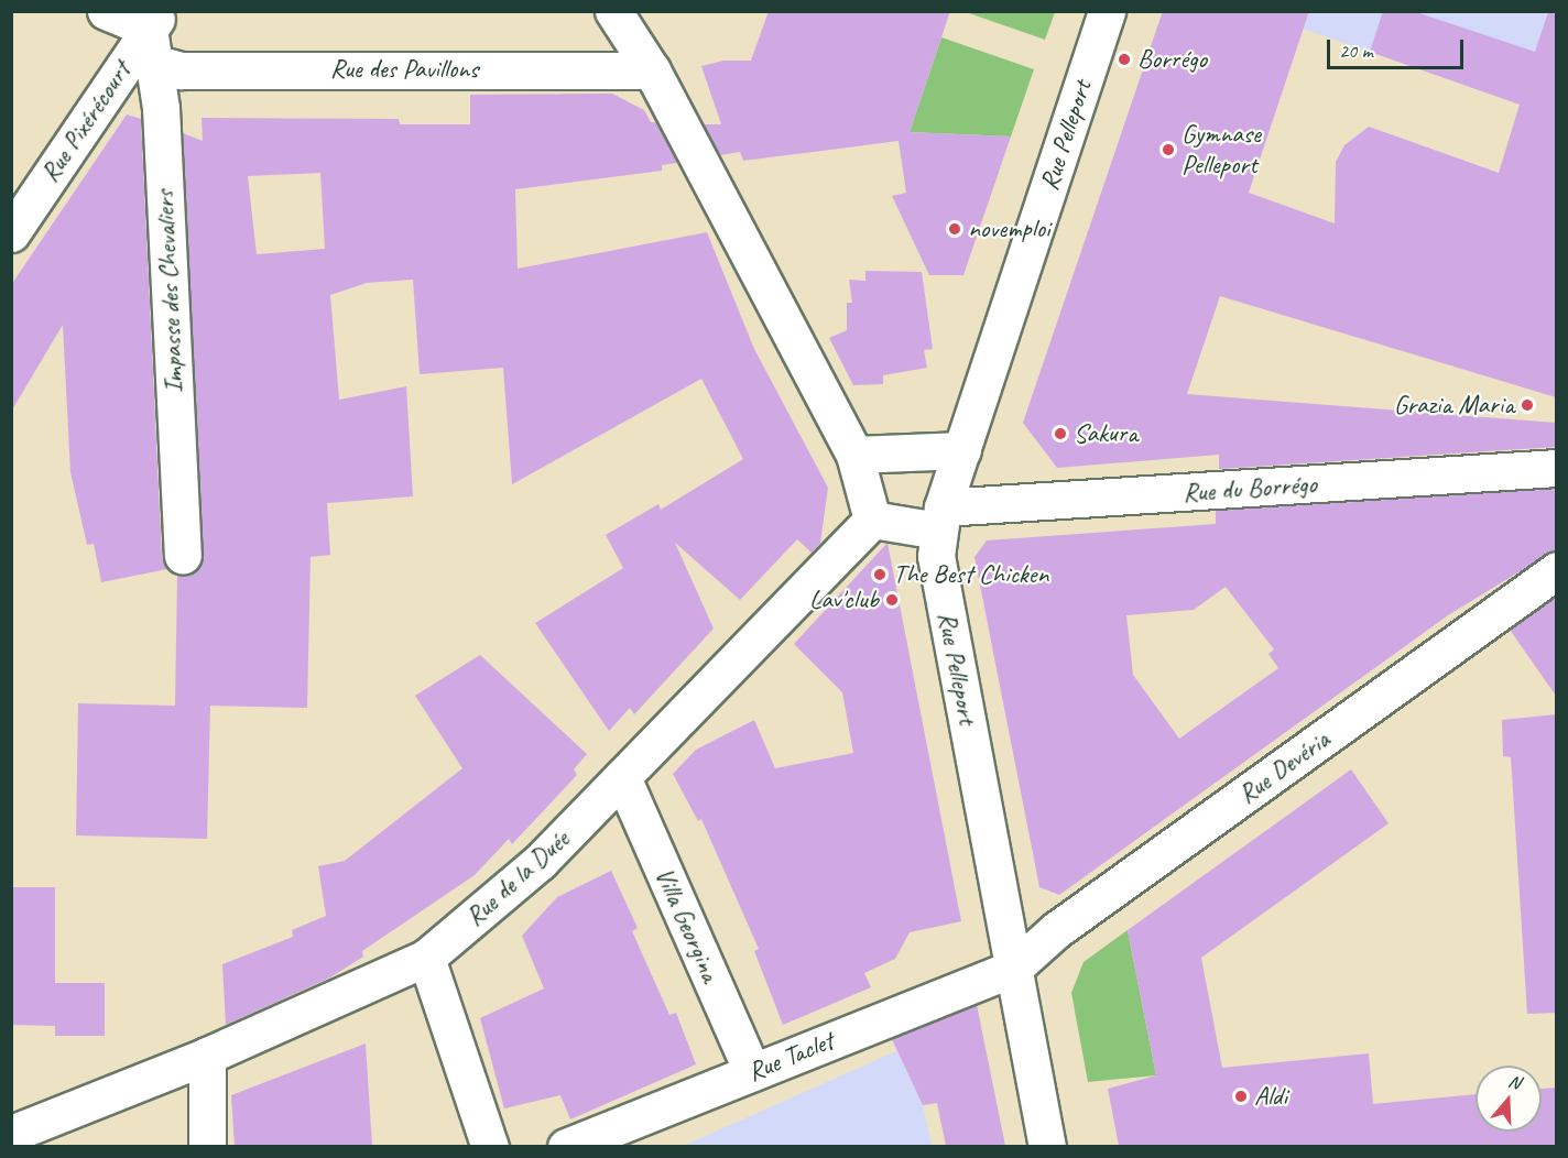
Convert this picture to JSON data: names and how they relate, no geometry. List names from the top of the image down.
{
  "streets": {
    "street": [
      "Rue des Pavillons",
      "Rue Pixérécourt",
      "Rue Pelleport",
      "Impasse des Chevaliers",
      "Rue du Borrégo",
      "Rue Devéria",
      "Rue de la Duée",
      "Villa Georgina",
      "Rue Taclet"
    ]
  },
  "crossings": [
    ["Rue des Pavillons", "Impasse des Chevaliers"],
    ["Rue Pixérécourt", "Impasse des Chevaliers"],
    ["Rue Pelleport", "Rue du Borrégo"],
    ["Rue Pelleport", "Rue Devéria"],
    ["Rue Pelleport", "Rue Taclet"],
    ["Rue Devéria", "Rue Taclet"],
    ["Rue de la Duée", "Villa Georgina"],
    ["Villa Georgina", "Rue Taclet"]
  ],
  "places": [
    "Borrégo",
    "Gymnase Pelleport",
    "novemploi",
    "Grazia Maria",
    "Sakura",
    "The Best Chicken",
    "Lav'club",
    "Aldi"
  ],
  "scale_bar": "20 m",
  "north": "top"
}
